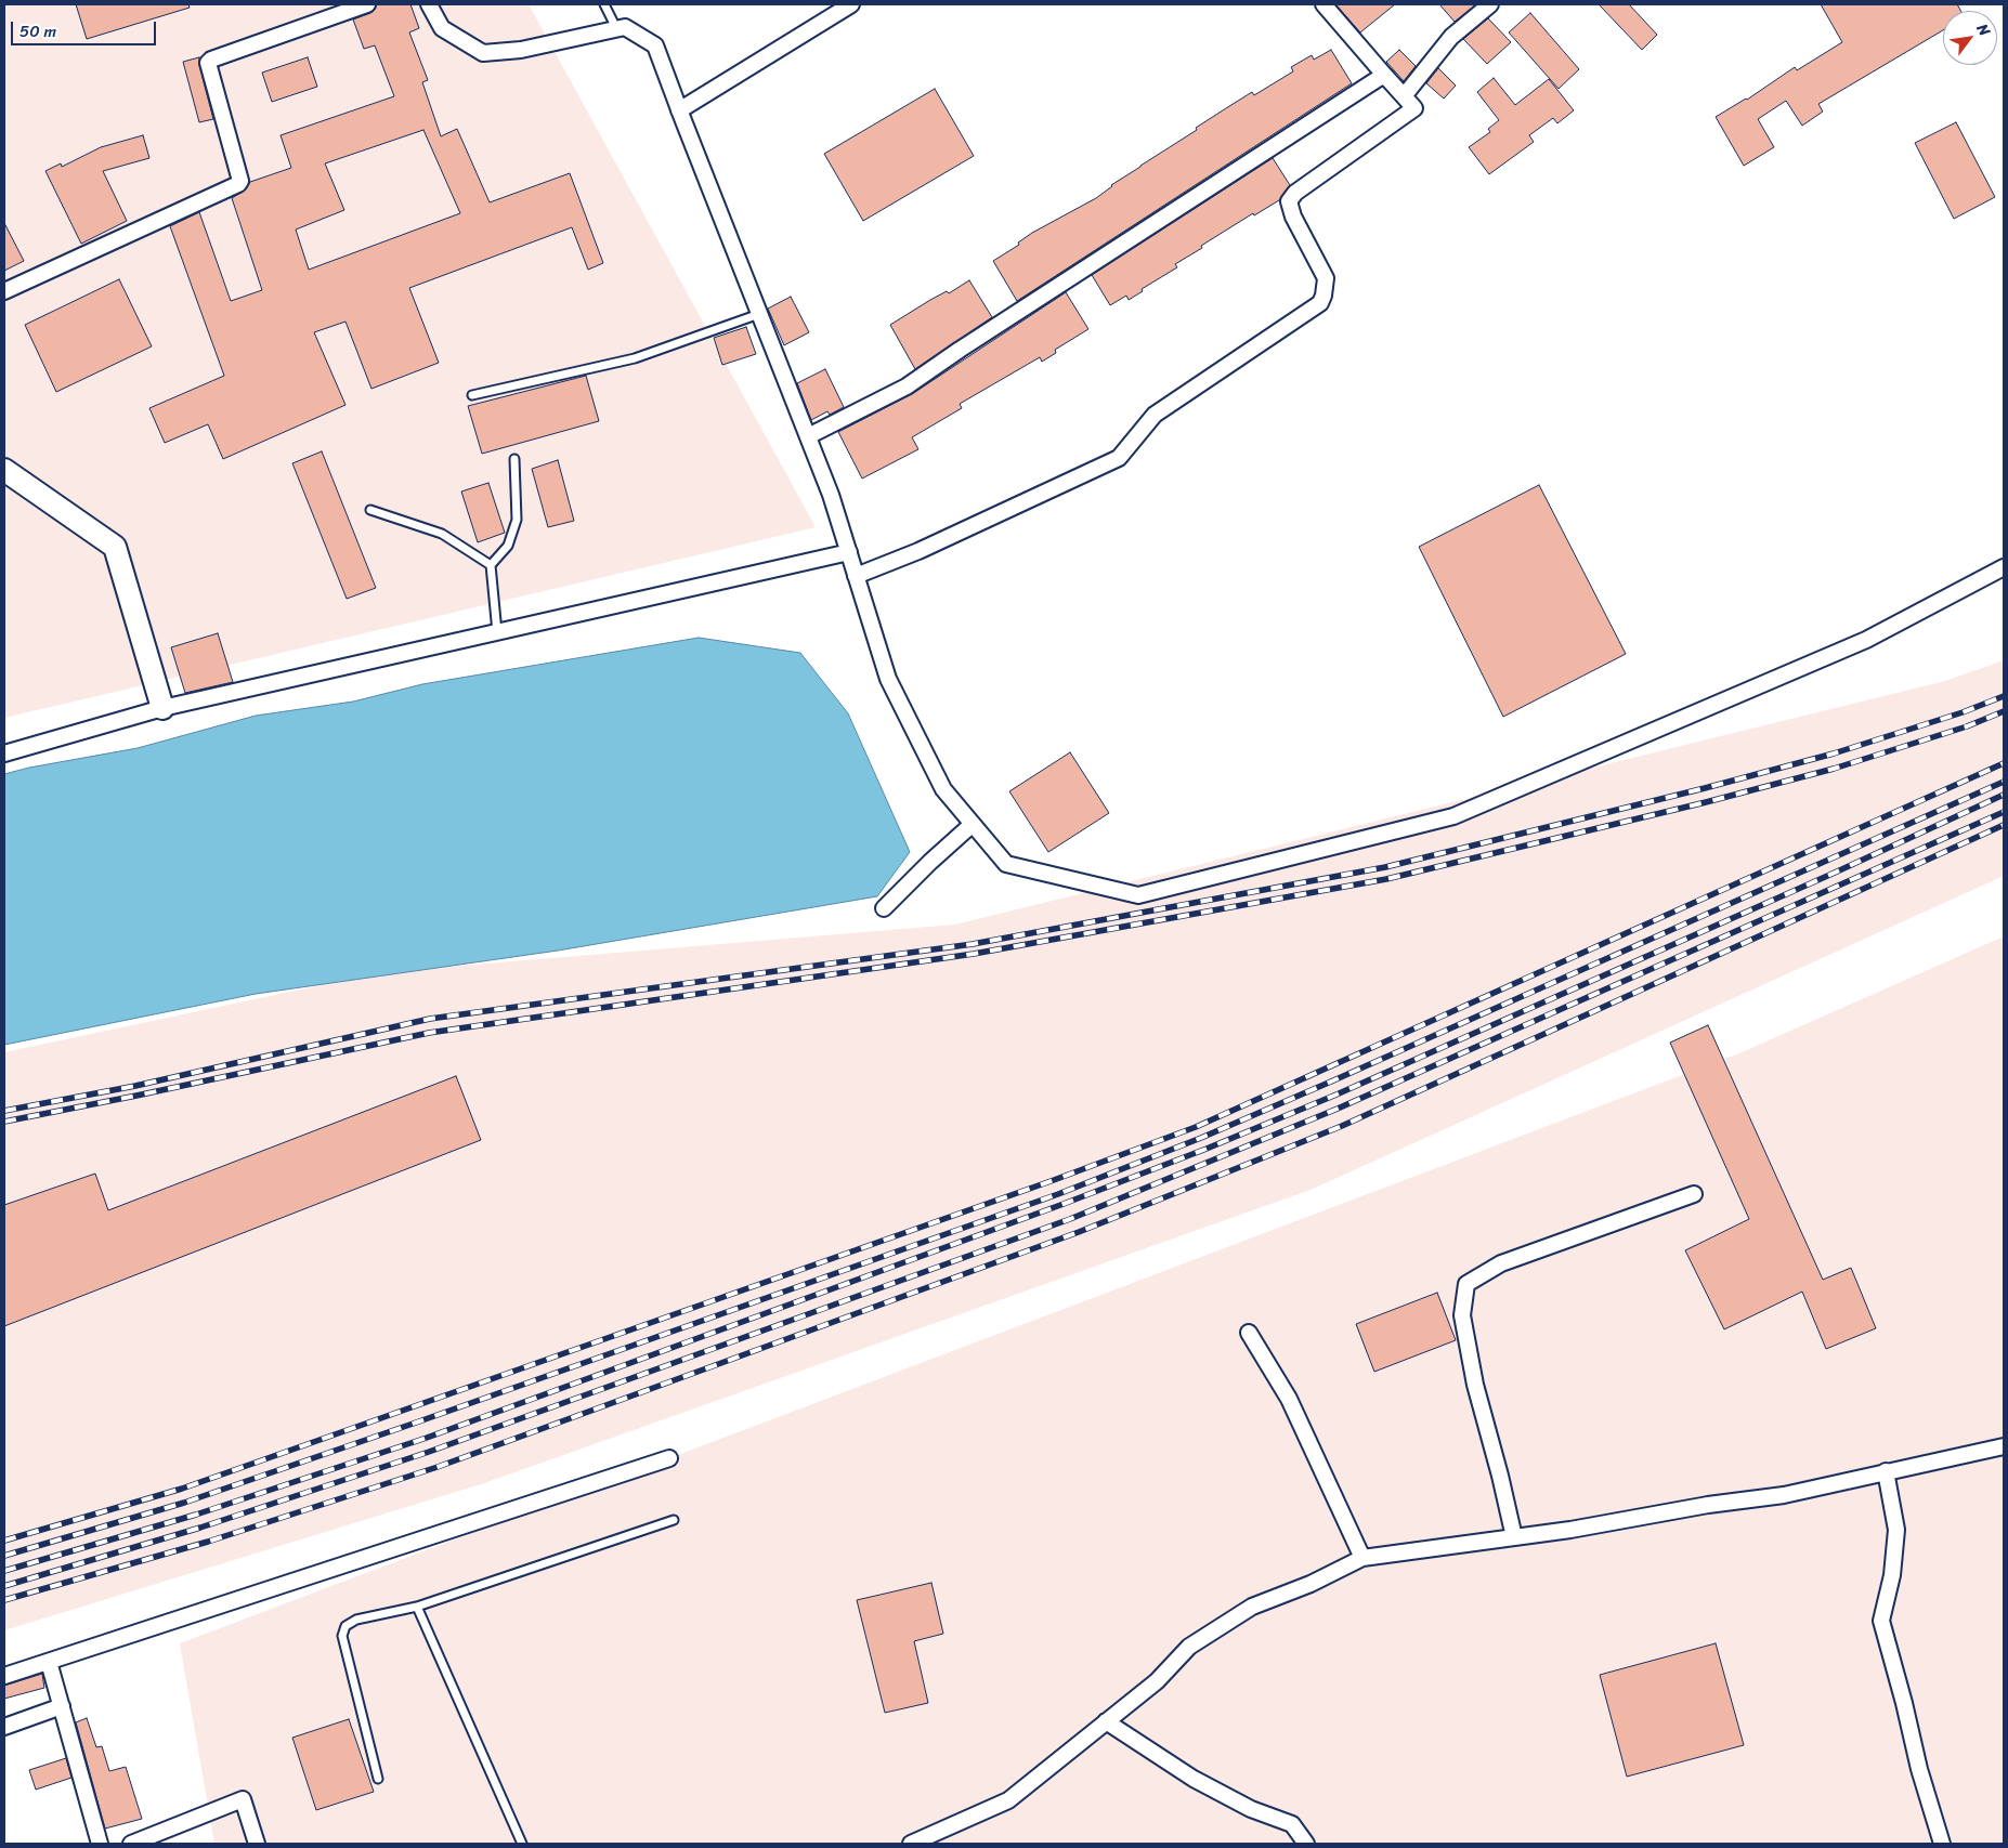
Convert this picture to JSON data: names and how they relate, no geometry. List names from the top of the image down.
{
  "scale_bar": "50 m",
  "north": "top right"
}
